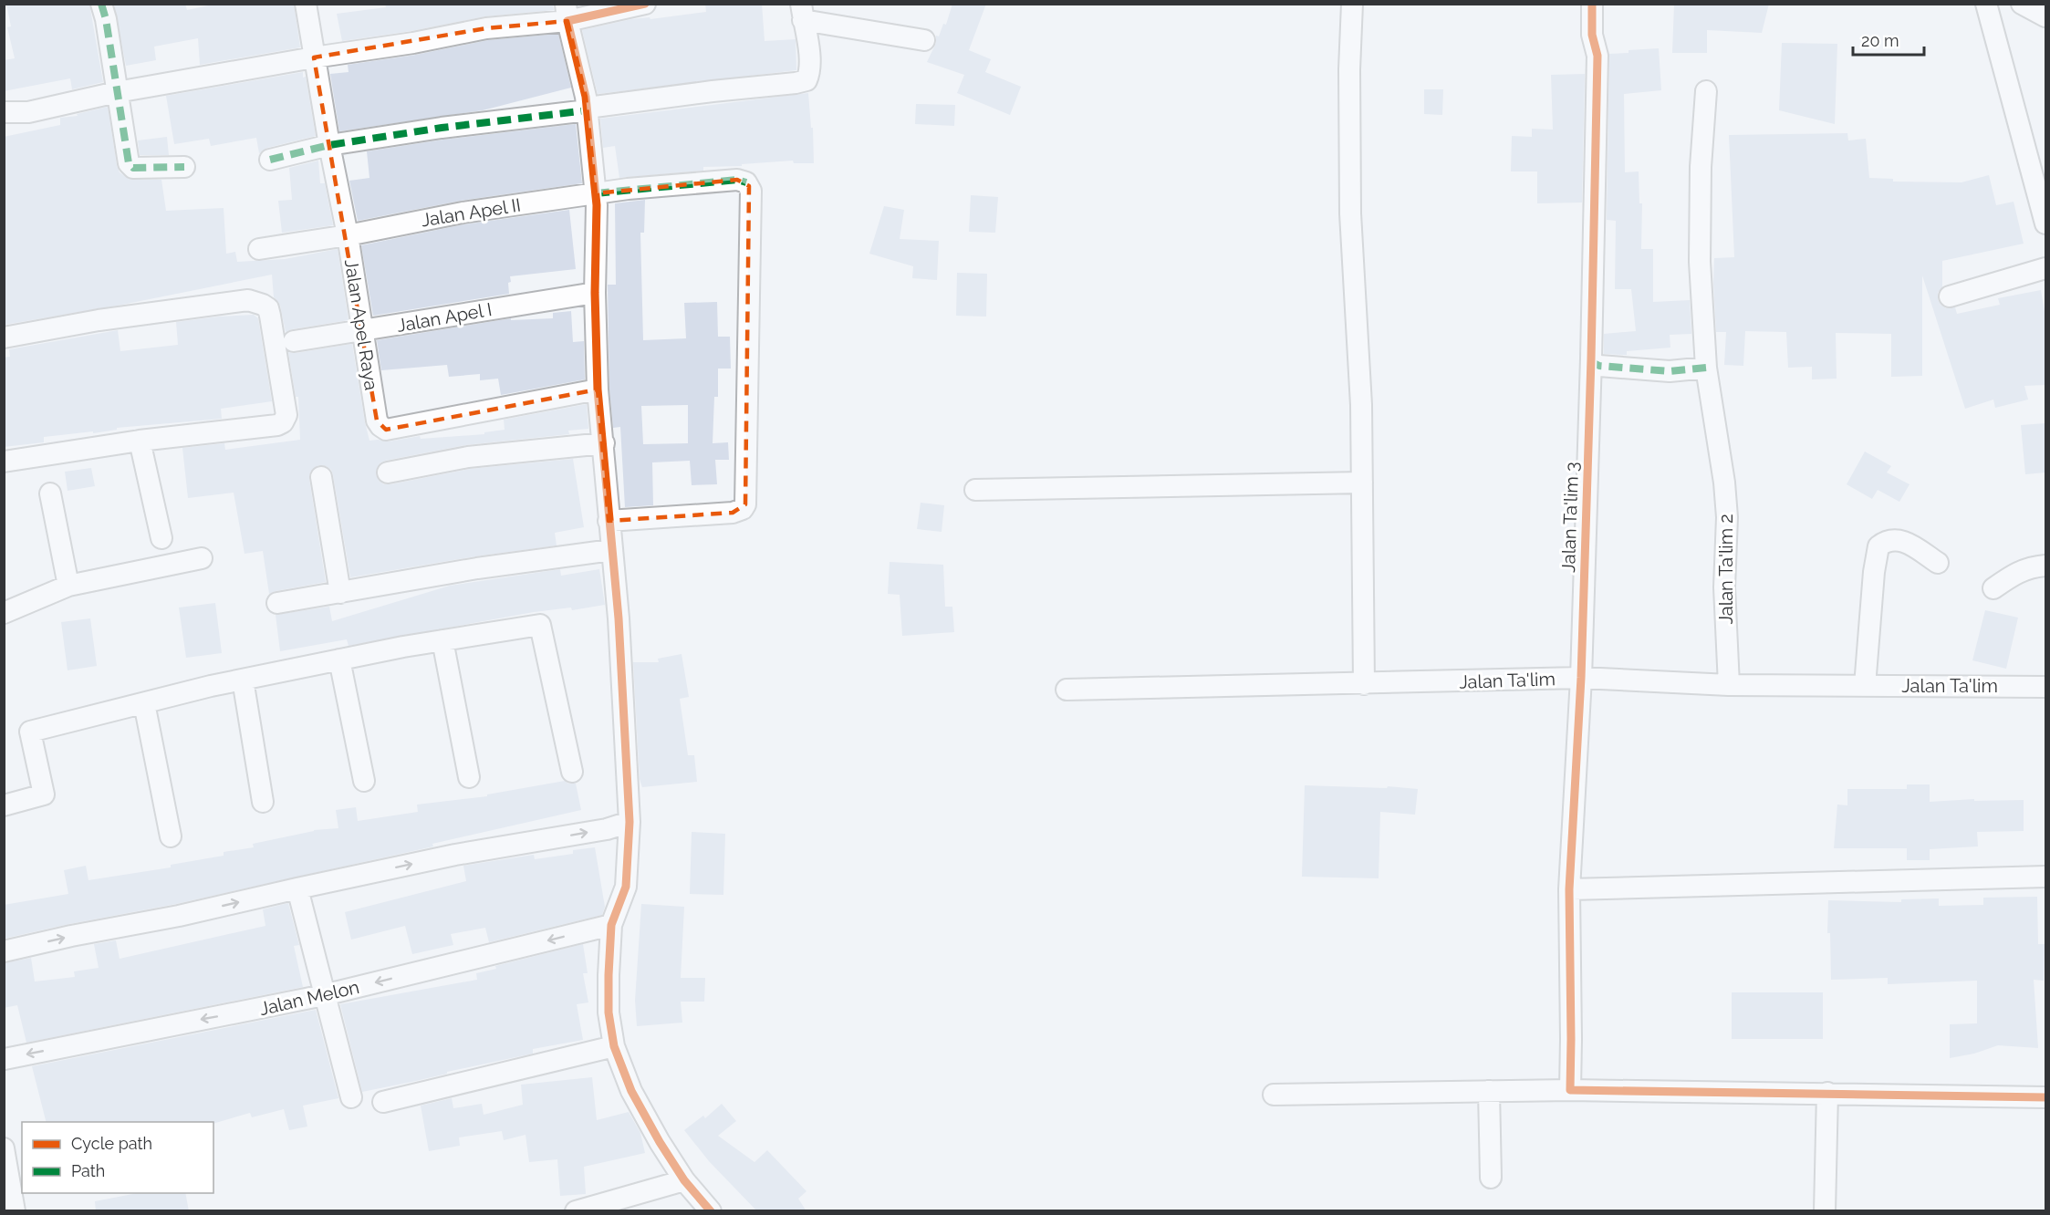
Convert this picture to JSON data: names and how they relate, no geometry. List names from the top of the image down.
{
  "streets": {
    "street": [
      "Jalan Apel II",
      "Jalan Apel I",
      "Jalan Apel Raya",
      "Jalan Ta'lim 3",
      "Jalan Ta'lim 2",
      "Jalan Ta'lim",
      "Jalan Melon"
    ]
  },
  "crossings": [
    ["Jalan Apel II", "Jalan Apel Raya"],
    ["Jalan Apel I", "Jalan Apel Raya"],
    ["Jalan Ta'lim 3", "Jalan Ta'lim"],
    ["Jalan Ta'lim 2", "Jalan Ta'lim"]
  ],
  "legend": ["Cycle path", "Path"],
  "scale_bar": "20 m"
}
